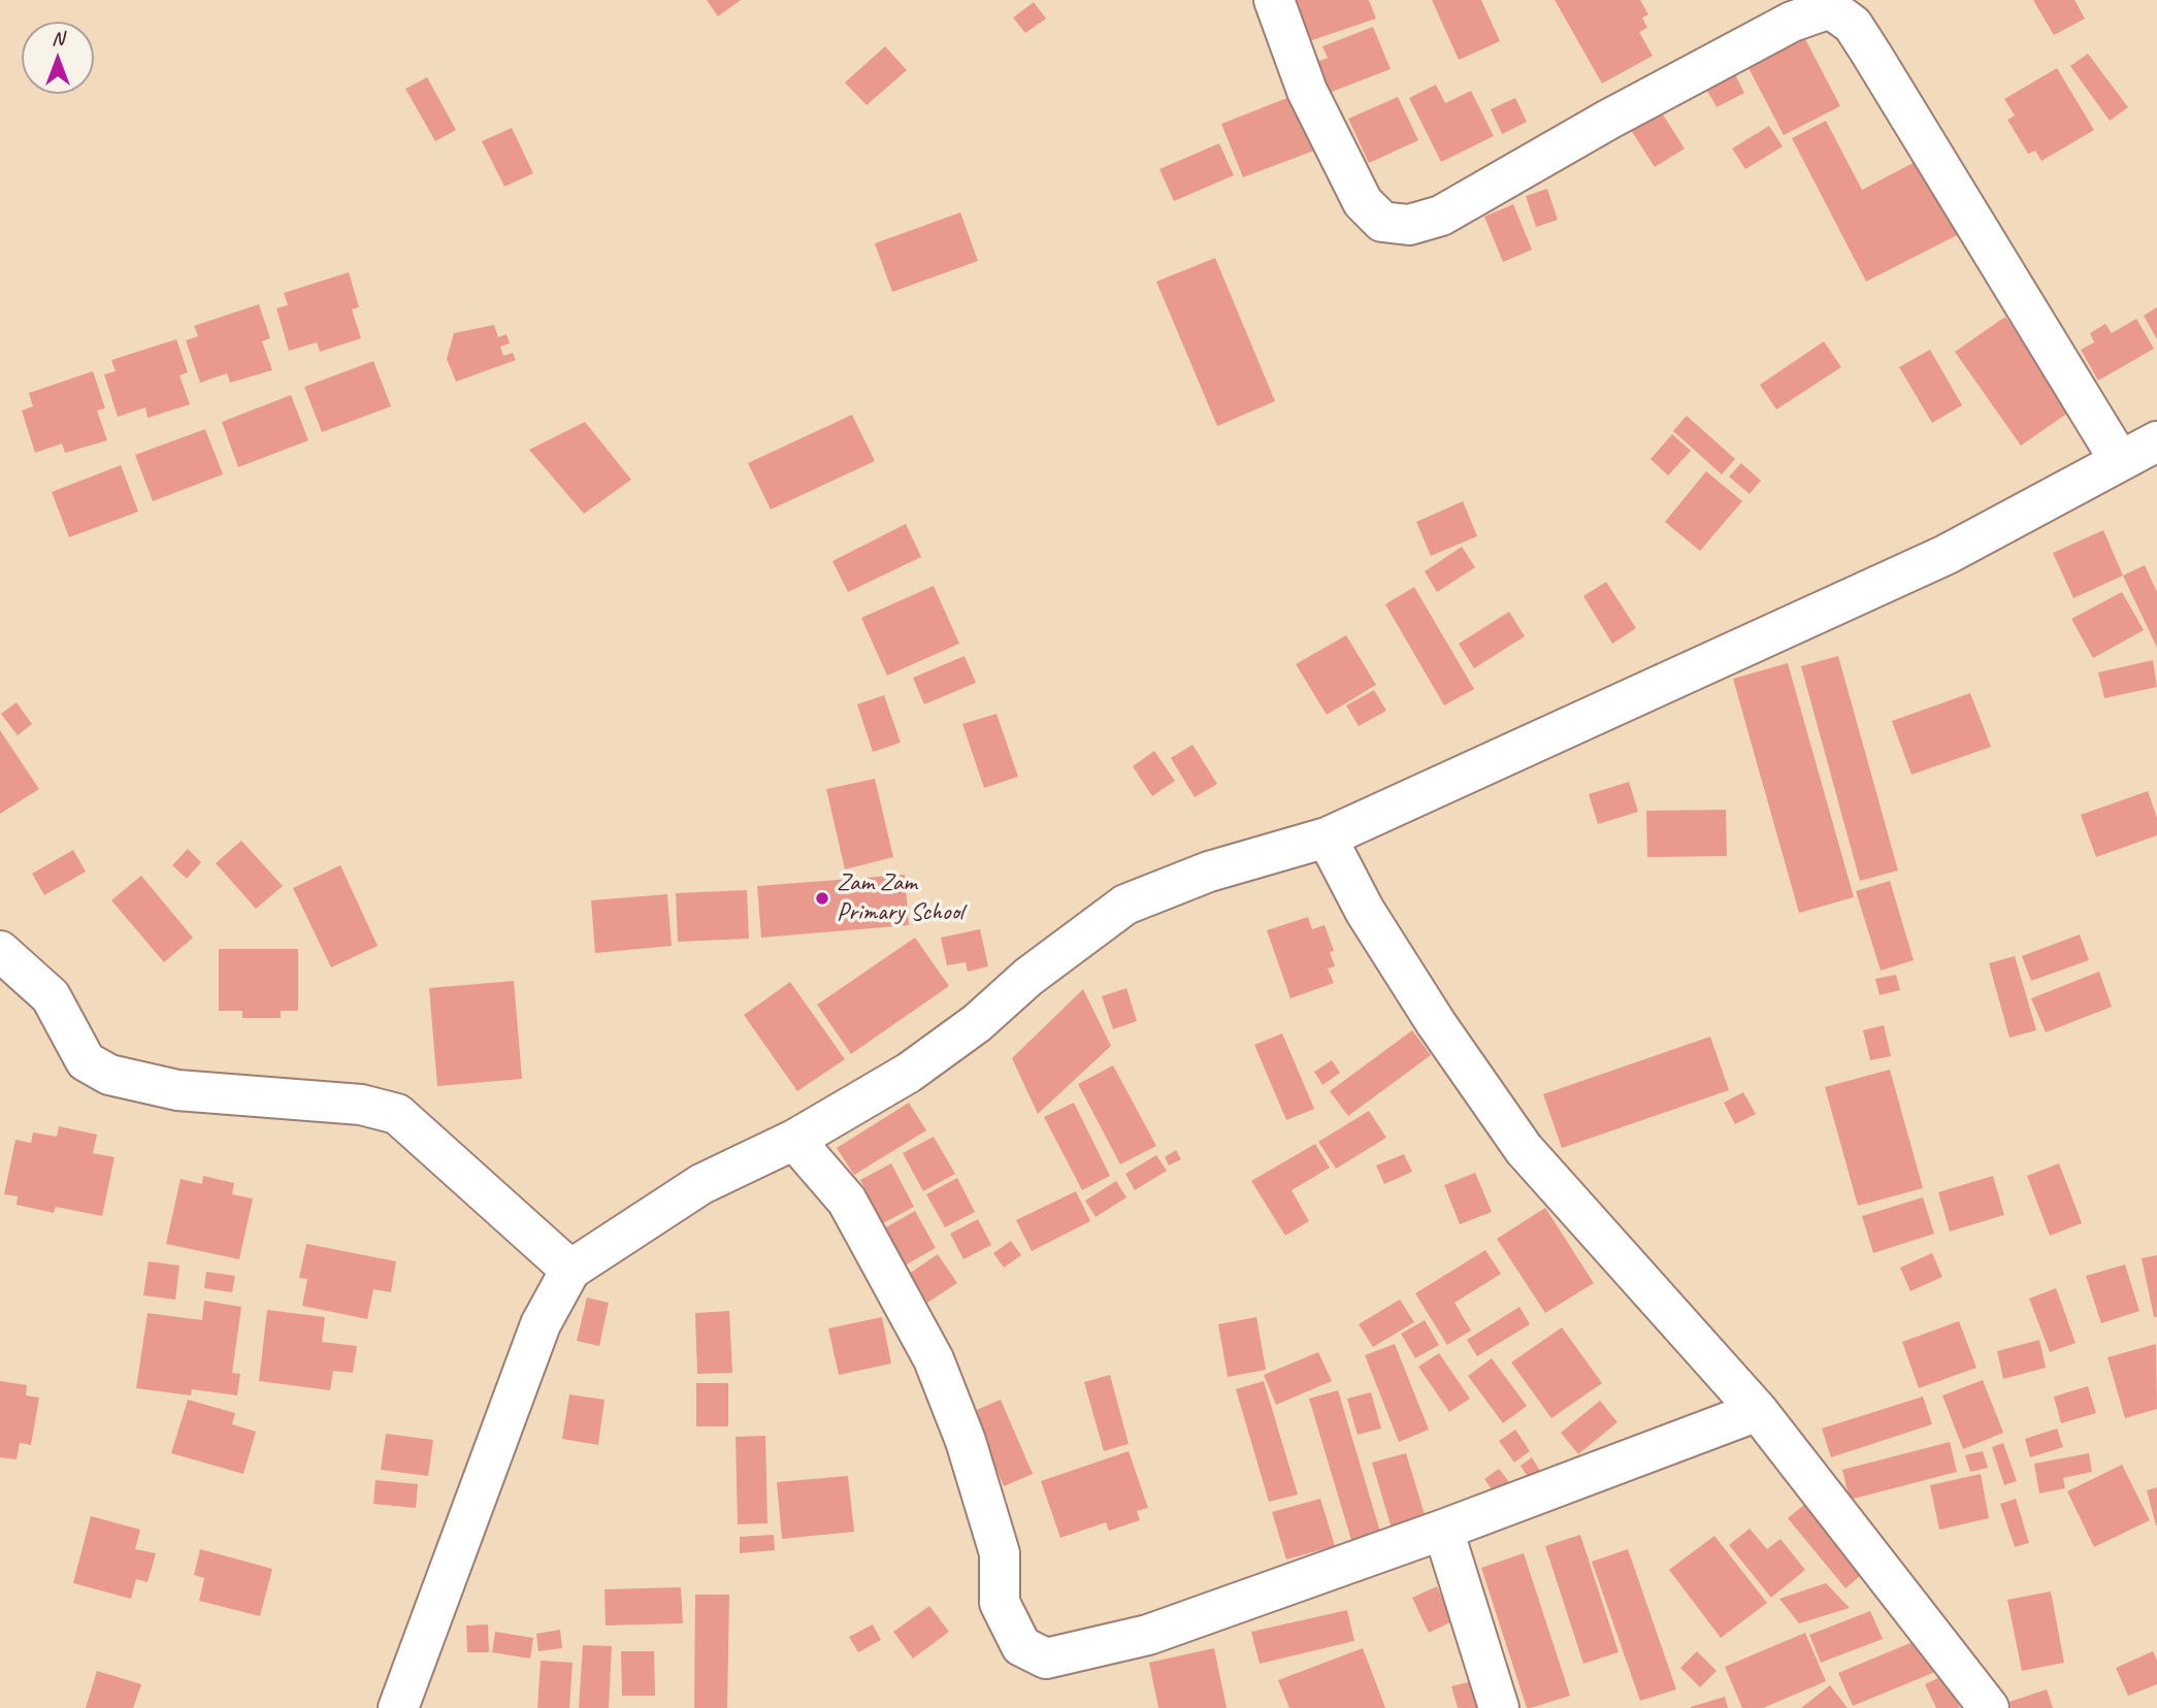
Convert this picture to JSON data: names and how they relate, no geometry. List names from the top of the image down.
{
  "places": ["Zam Zam Primary School"],
  "north": "top"
}
